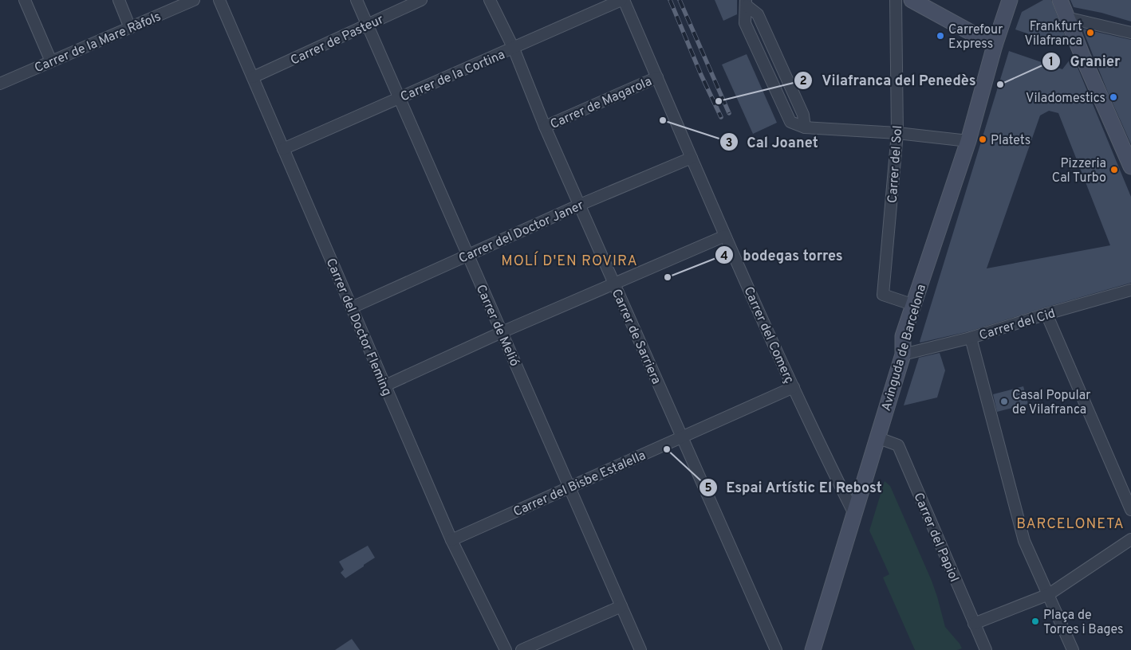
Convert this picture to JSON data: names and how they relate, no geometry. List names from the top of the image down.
{
  "streets": {
    "street": [
      "Carrer de Pasteur",
      "Carrer de la Mare Ràfols",
      "Carrer de la Cortina",
      "Carrer de Magarola",
      "Carrer del Sol",
      "Carrer del Doctor Janer",
      "Carrer del Cid",
      "Carrer de Melió",
      "Carrer del Doctor Fleming",
      "Carrer del Comerç",
      "Carrer de Sarriera",
      "Avinguda de Barcelona",
      "Carrer del Bisbe Estalella",
      "Carrer del Papiol"
    ]
  },
  "crossings": [
    ["Carrer de Pasteur", "Carrer de Melió"],
    ["Carrer de Pasteur", "Carrer del Doctor Fleming"],
    ["Carrer de la Cortina", "Carrer de Melió"],
    ["Carrer de la Cortina", "Carrer del Doctor Fleming"],
    ["Carrer de la Cortina", "Carrer del Comerç"],
    ["Carrer de la Cortina", "Carrer de Sarriera"],
    ["Carrer de Magarola", "Carrer del Comerç"],
    ["Carrer de Magarola", "Carrer de Sarriera"],
    ["Carrer del Sol", "Avinguda de Barcelona"],
    ["Carrer del Doctor Janer", "Carrer de Melió"],
    ["Carrer del Doctor Janer", "Carrer del Doctor Fleming"],
    ["Carrer del Doctor Janer", "Carrer del Comerç"],
    ["Carrer del Doctor Janer", "Carrer de Sarriera"],
    ["Carrer del Cid", "Avinguda de Barcelona"],
    ["Carrer de Melió", "Carrer del Bisbe Estalella"],
    ["Carrer del Doctor Fleming", "Carrer del Bisbe Estalella"],
    ["Carrer del Comerç", "Avinguda de Barcelona"],
    ["Carrer del Comerç", "Carrer del Bisbe Estalella"],
    ["Carrer de Sarriera", "Carrer del Bisbe Estalella"],
    ["Avinguda de Barcelona", "Carrer del Papiol"]
  ],
  "districts": ["MOLÍ D'EN ROVIRA", "BARCELONETA"],
  "places": [
    "Frankfurt Vilafranca",
    "Carrefour Express",
    "Granier",
    "Viladomestics",
    "Vilafranca del Penedès",
    "Cal Joanet",
    "Platets",
    "Pizzeria Cal Turbo",
    "bodegas torres",
    "Casal Popular de Vilafranca",
    "Espai Artístic El Rebost",
    "Plaça de Torres i Bages"
  ]
}
